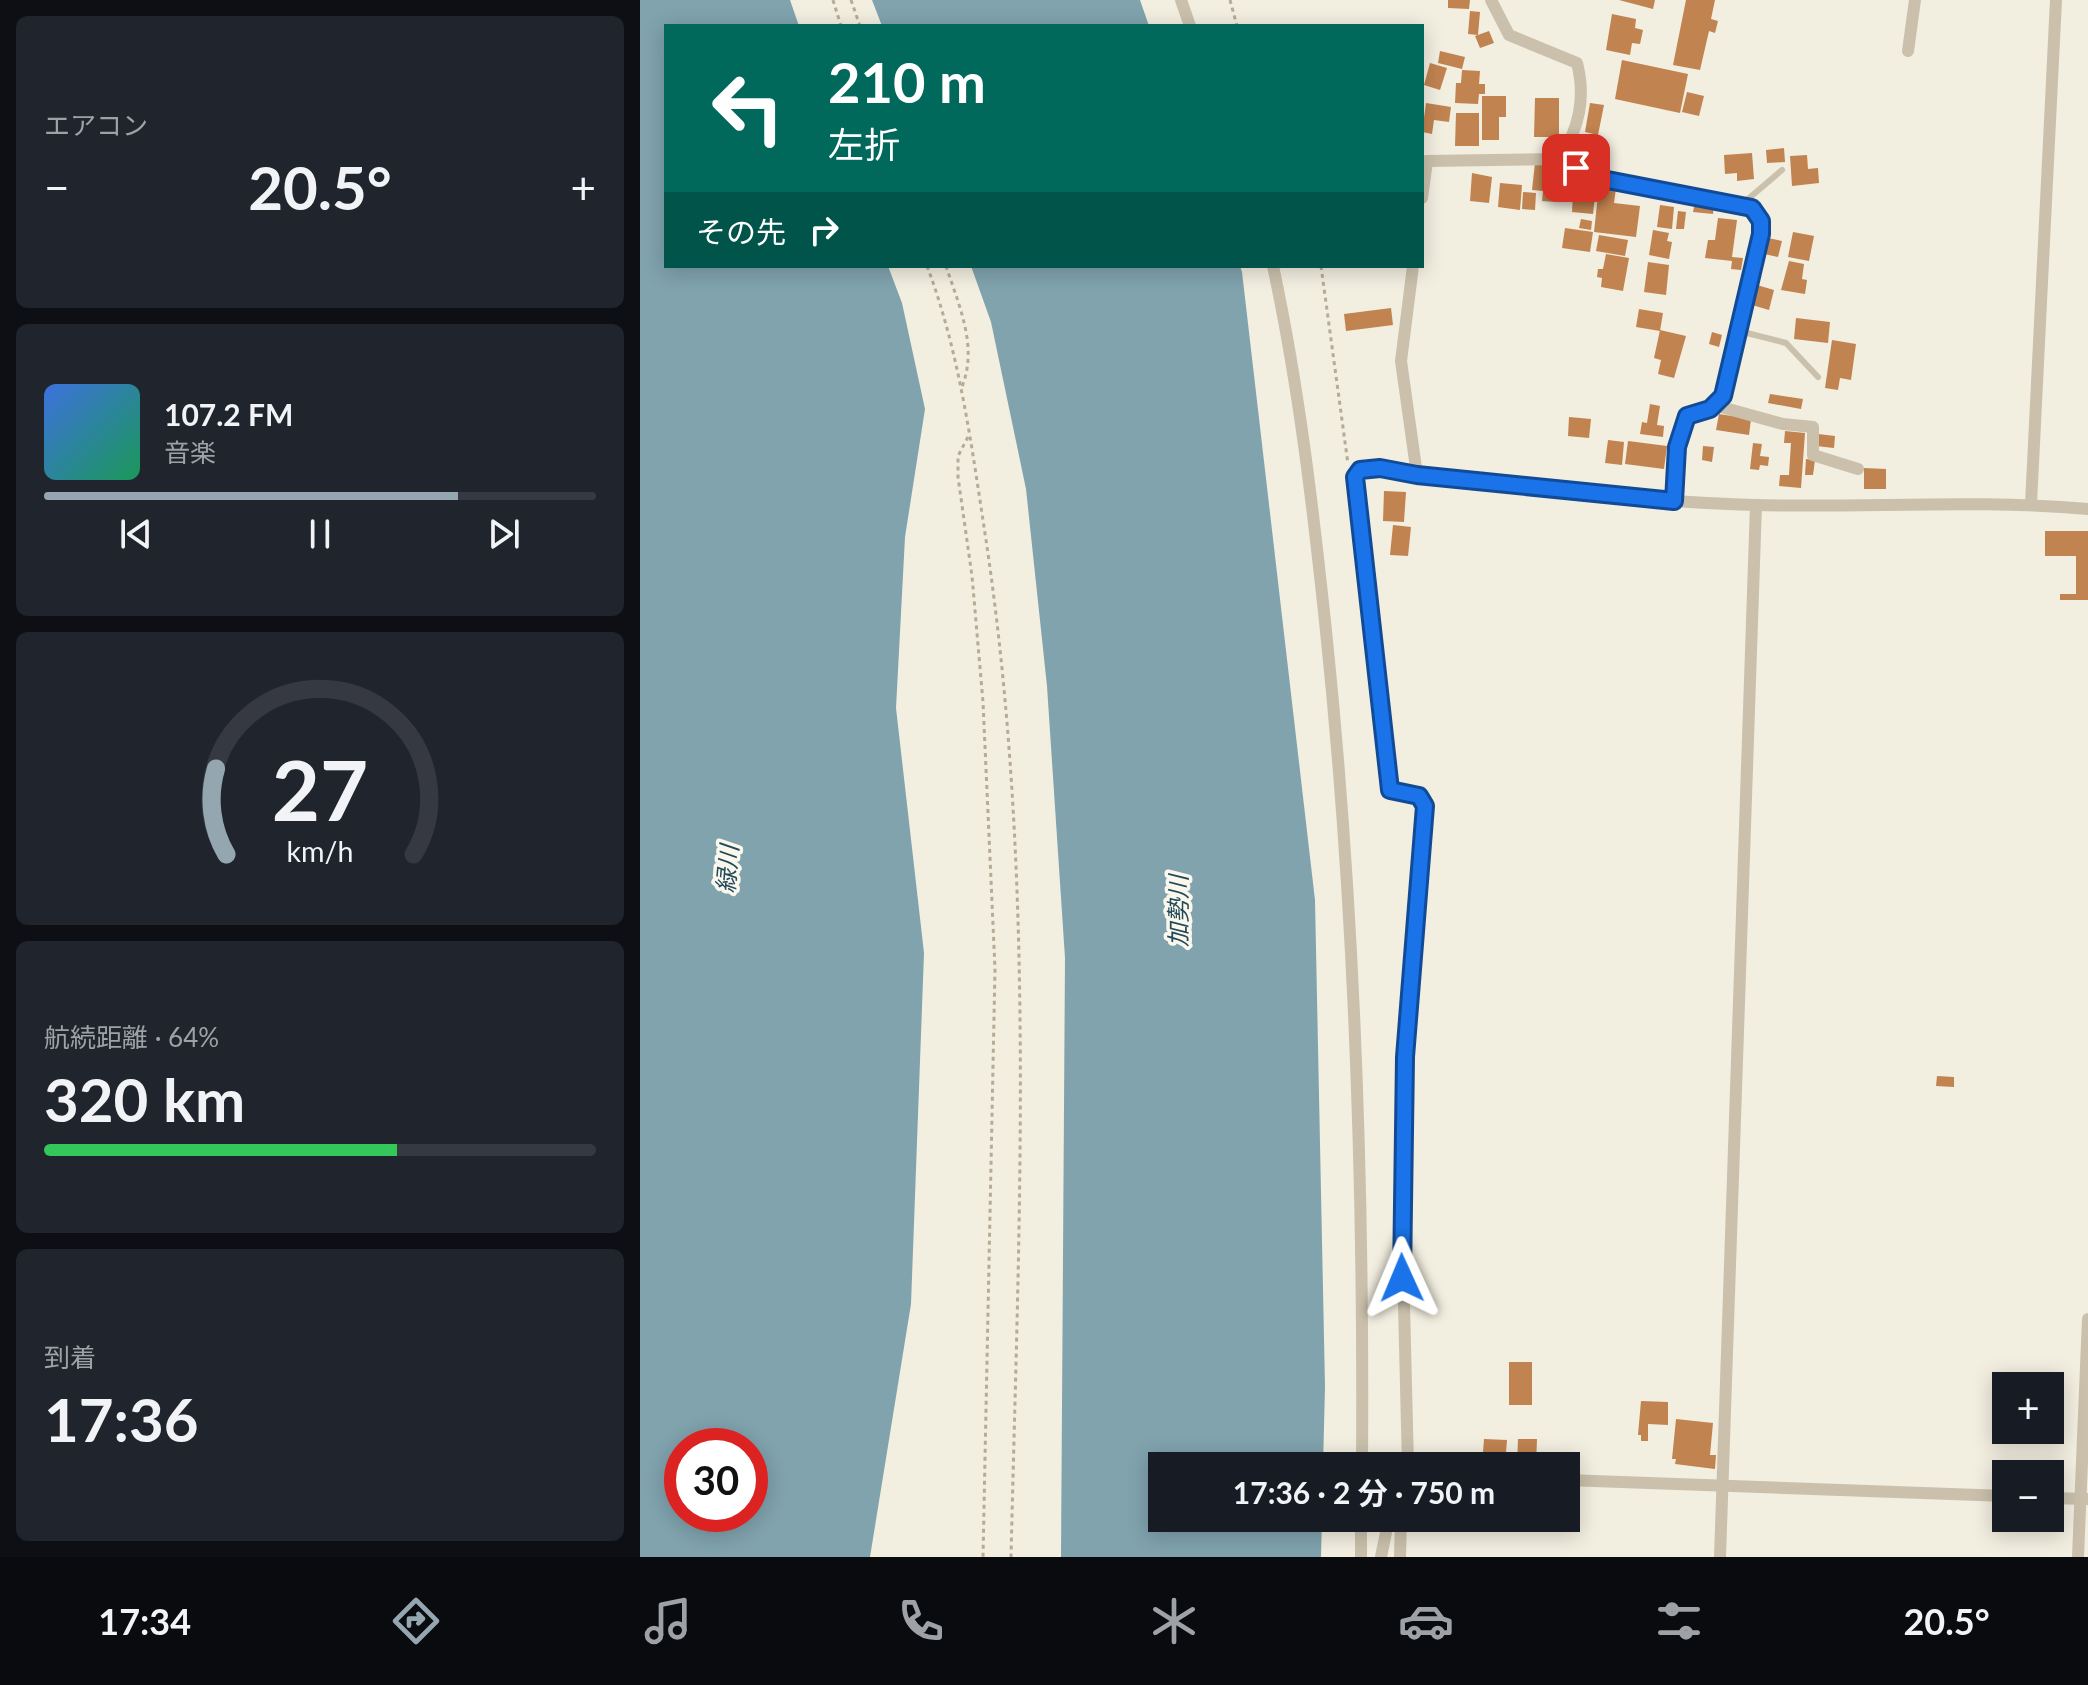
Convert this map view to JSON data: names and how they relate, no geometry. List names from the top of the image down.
{
  "water": ["緑川", "加勢川"],
  "page": {
    "tile": [
      "エアコン",
      ["航続距離 · 64%", "320 km"],
      ["到着", "17:36"]
    ],
    "turn": ["210 m", "左折"],
    "heat": ["−", "20.5°", "+"],
    "then": "その先",
    "song": ["107.2 FM", "音楽"],
    "map_buttons": ["+", "−"],
    "limit": "30",
    "trip": "17:36 · 2 分 · 750 m",
    "tabs": ["17:34", "20.5°"],
    "gauge": ["27", "km/h"]
  }
}
